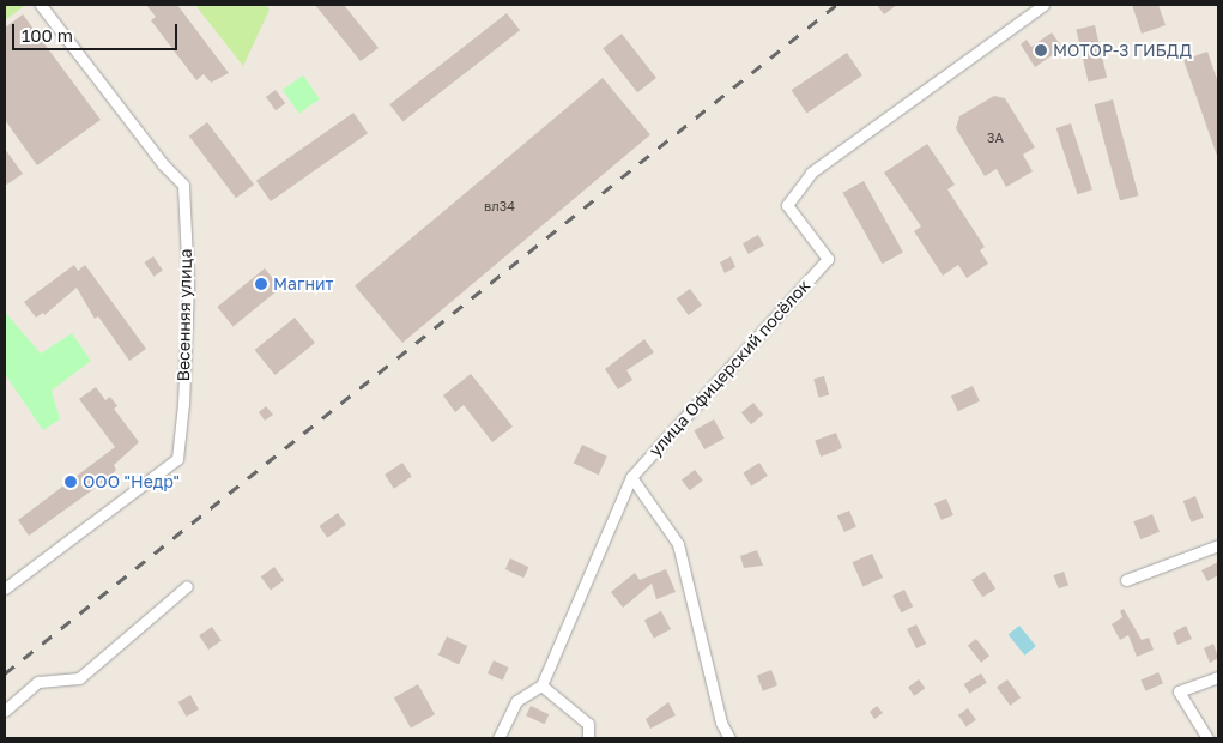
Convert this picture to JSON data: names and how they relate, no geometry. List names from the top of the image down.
{
  "streets": {
    "street": ["Весенняя улица", "улица Офицерский посёлок"]
  },
  "places": ["МОТОР-3 ГИБДД", "Магнит", "ООО \"Недр\""],
  "house_numbers": ["3А", "вл34"],
  "scale_bar": "100 m"
}
